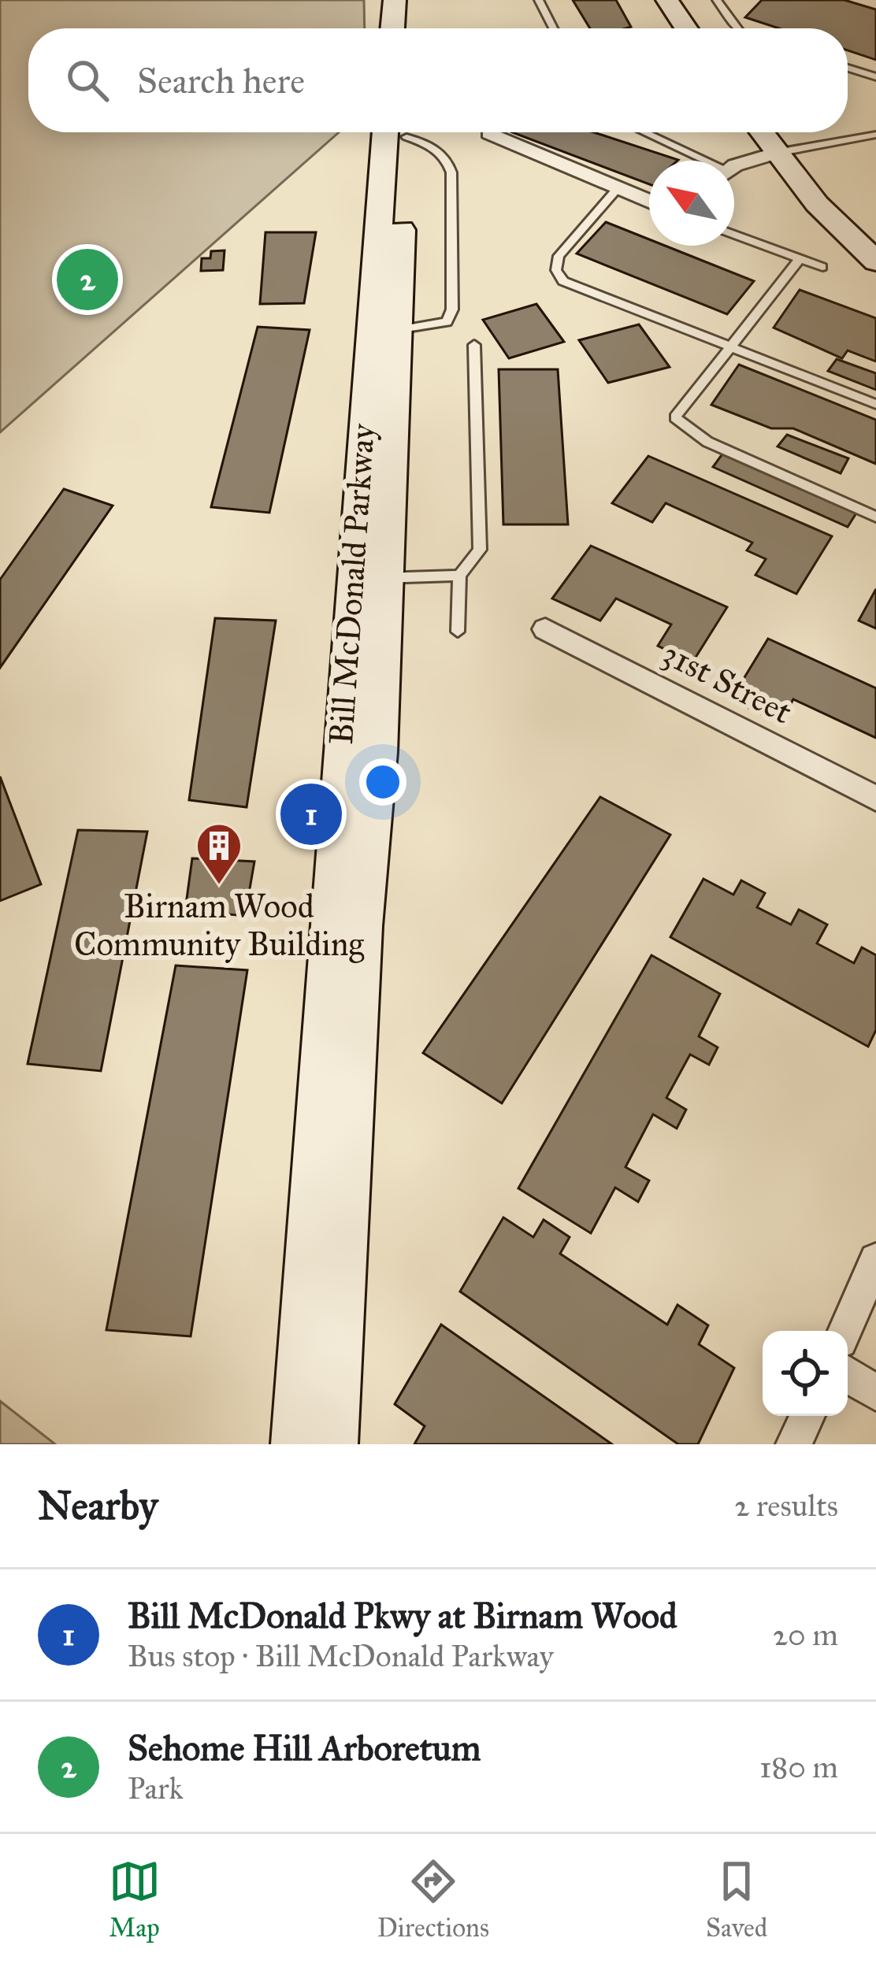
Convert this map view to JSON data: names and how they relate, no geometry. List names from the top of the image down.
{
  "streets": {
    "main road": ["Bill McDonald Parkway"],
    "street": ["31st Street"]
  },
  "places": {
    "building": ["Birnam Wood Community Building"]
  },
  "north": "top left",
  "page": {
    "search": "Search here",
    "pins": ["2", "1"],
    "heading": ["Nearby", "2 results"],
    "list": [
      {
        "mark": "1",
        "name": "Bill McDonald Pkwy at Birnam Wood",
        "note": "Bus stop · Bill McDonald Parkway",
        "value": "20 m"
      },
      {
        "mark": "2",
        "name": "Sehome Hill Arboretum",
        "note": "Park",
        "value": "180 m"
      }
    ],
    "nav": ["Map", "Directions", "Saved"]
  }
}
